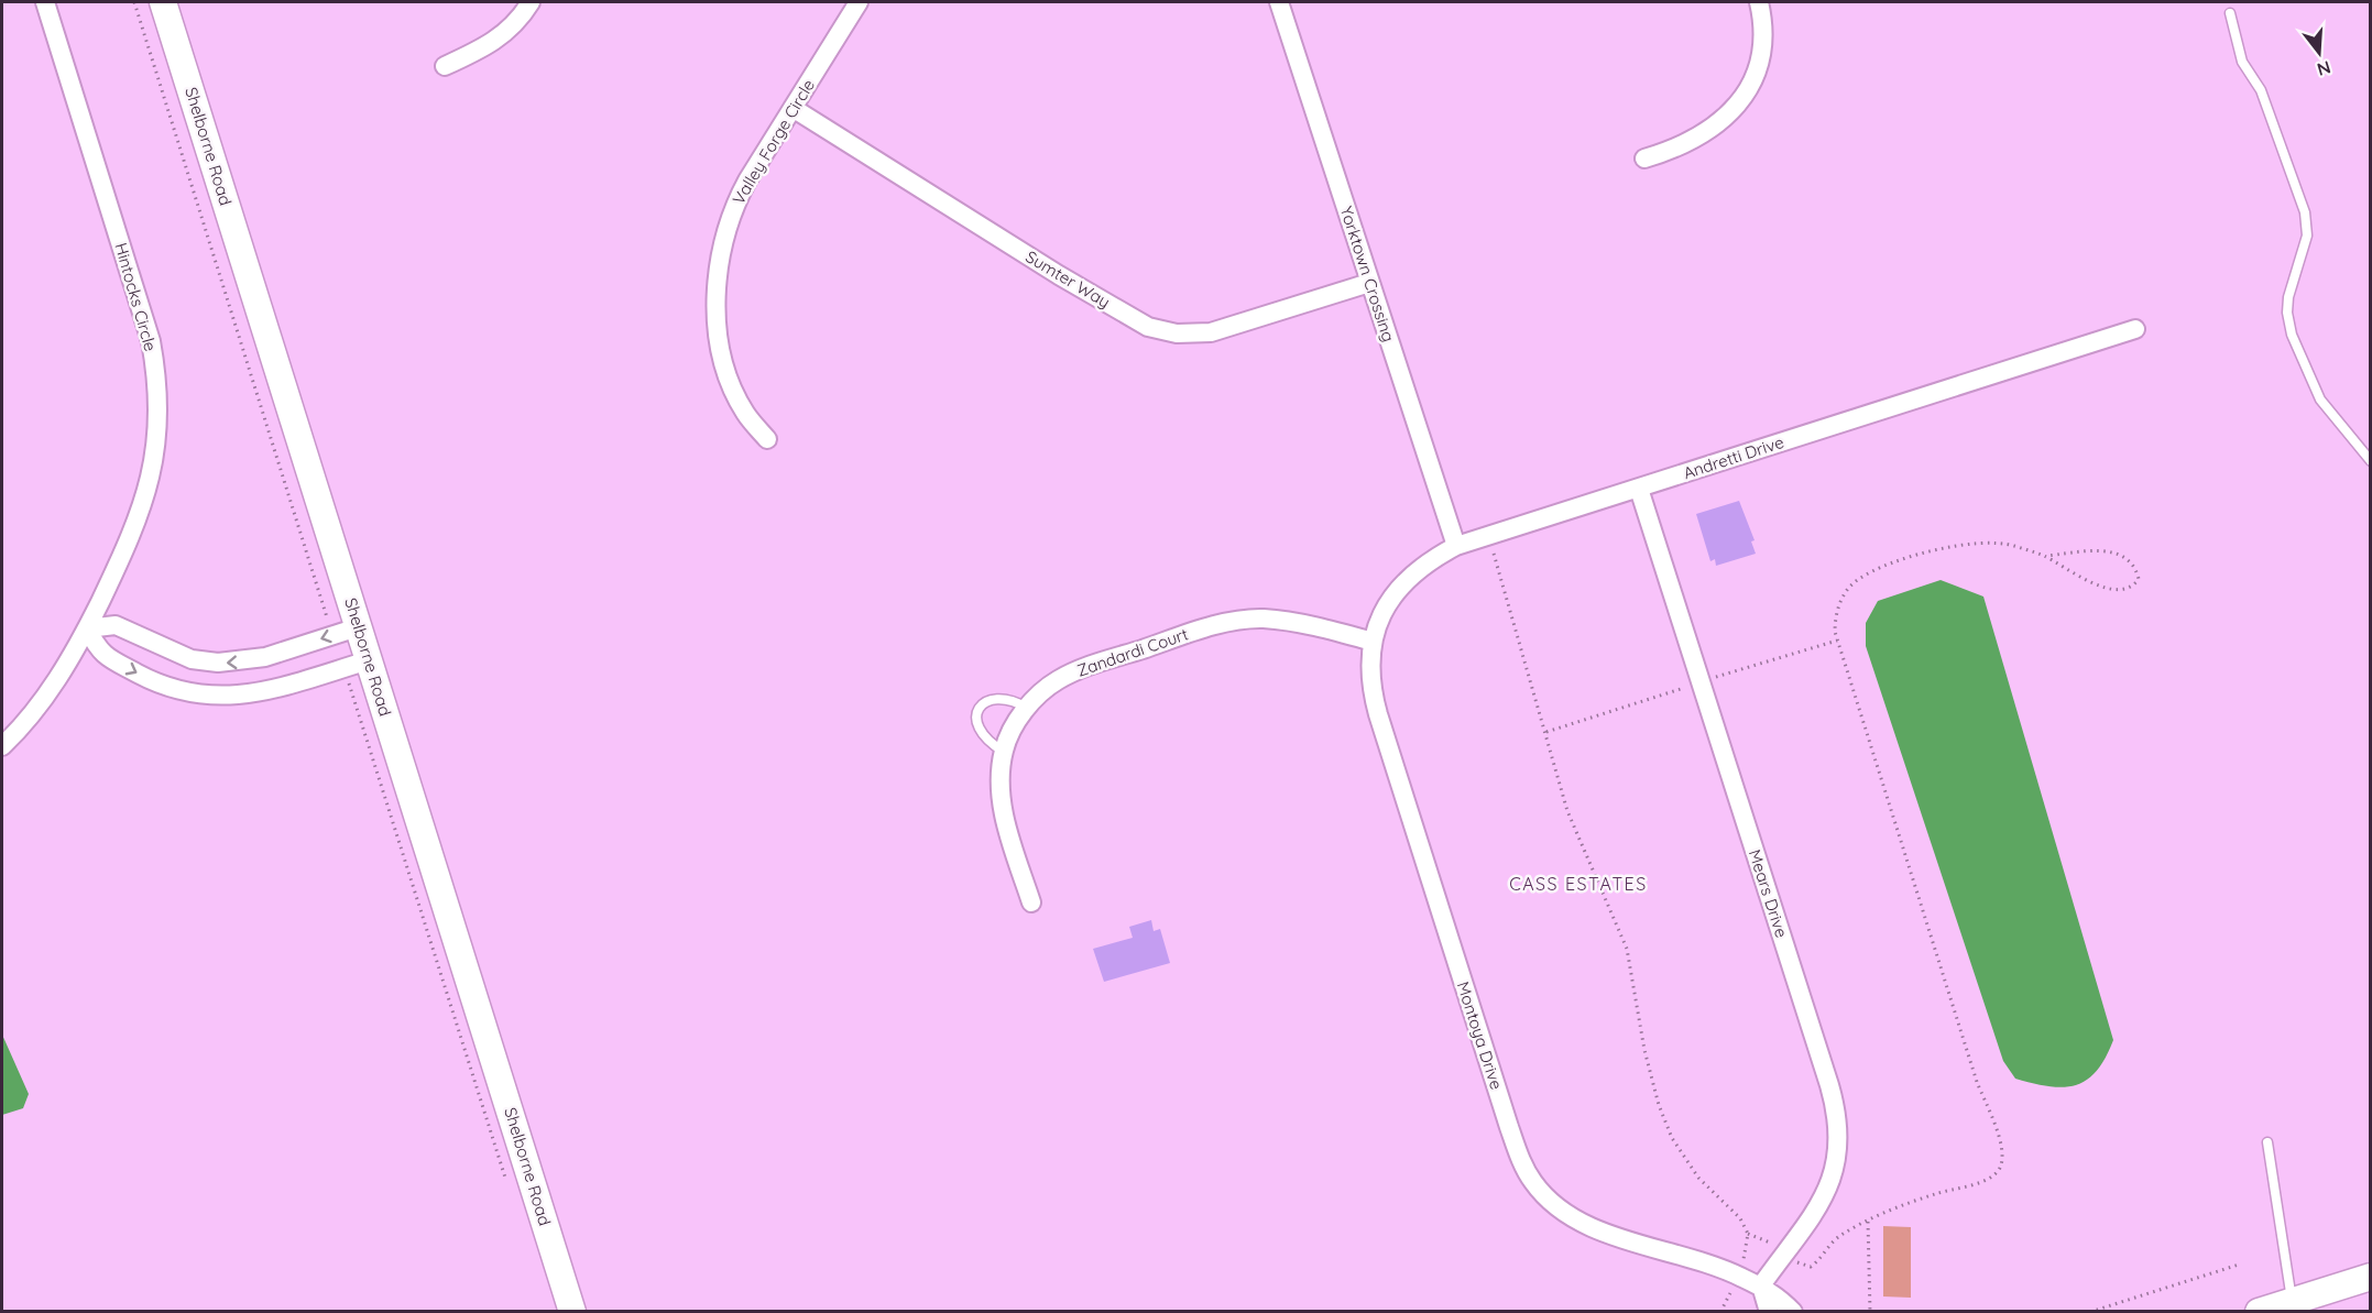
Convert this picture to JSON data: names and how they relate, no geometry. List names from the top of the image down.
{
  "streets": {
    "street": [
      "Valley Forge Circle",
      "Shelborne Road",
      "Yorktown Crossing",
      "Sumter Way",
      "Hintocks Circle",
      "Andretti Drive",
      "Zandardi Court",
      "Mears Drive",
      "Montoya Drive"
    ]
  },
  "crossings": [
    ["Valley Forge Circle", "Sumter Way"],
    ["Yorktown Crossing", "Sumter Way"],
    ["Yorktown Crossing", "Andretti Drive"],
    ["Andretti Drive", "Zandardi Court"],
    ["Andretti Drive", "Mears Drive"],
    ["Andretti Drive", "Montoya Drive"],
    ["Zandardi Court", "Montoya Drive"],
    ["Mears Drive", "Montoya Drive"]
  ],
  "districts": ["CASS ESTATES"],
  "north": "bottom"
}
